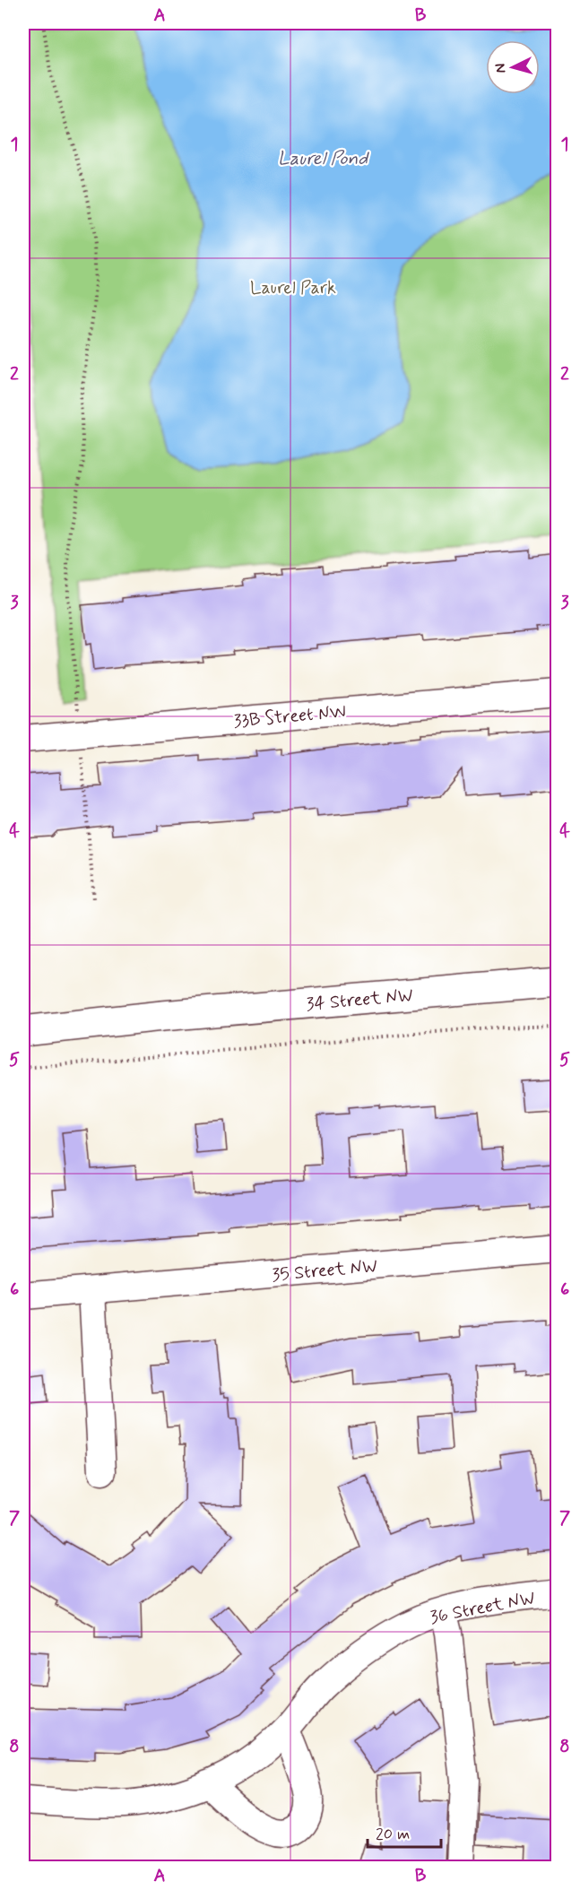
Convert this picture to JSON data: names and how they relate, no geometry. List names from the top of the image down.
{
  "streets": {
    "main road": ["34 Street NW"],
    "street": ["33B Street NW", "35 Street NW", "36 Street NW"]
  },
  "water": ["Laurel Pond"],
  "parks": ["Laurel Park"],
  "scale_bar": "20 m",
  "north": "left",
  "grid": {
    "columns": ["A", "B"],
    "rows": [
      "1",
      "2",
      "3",
      "4",
      "5",
      "6",
      "7",
      "8"
    ]
  }
}
